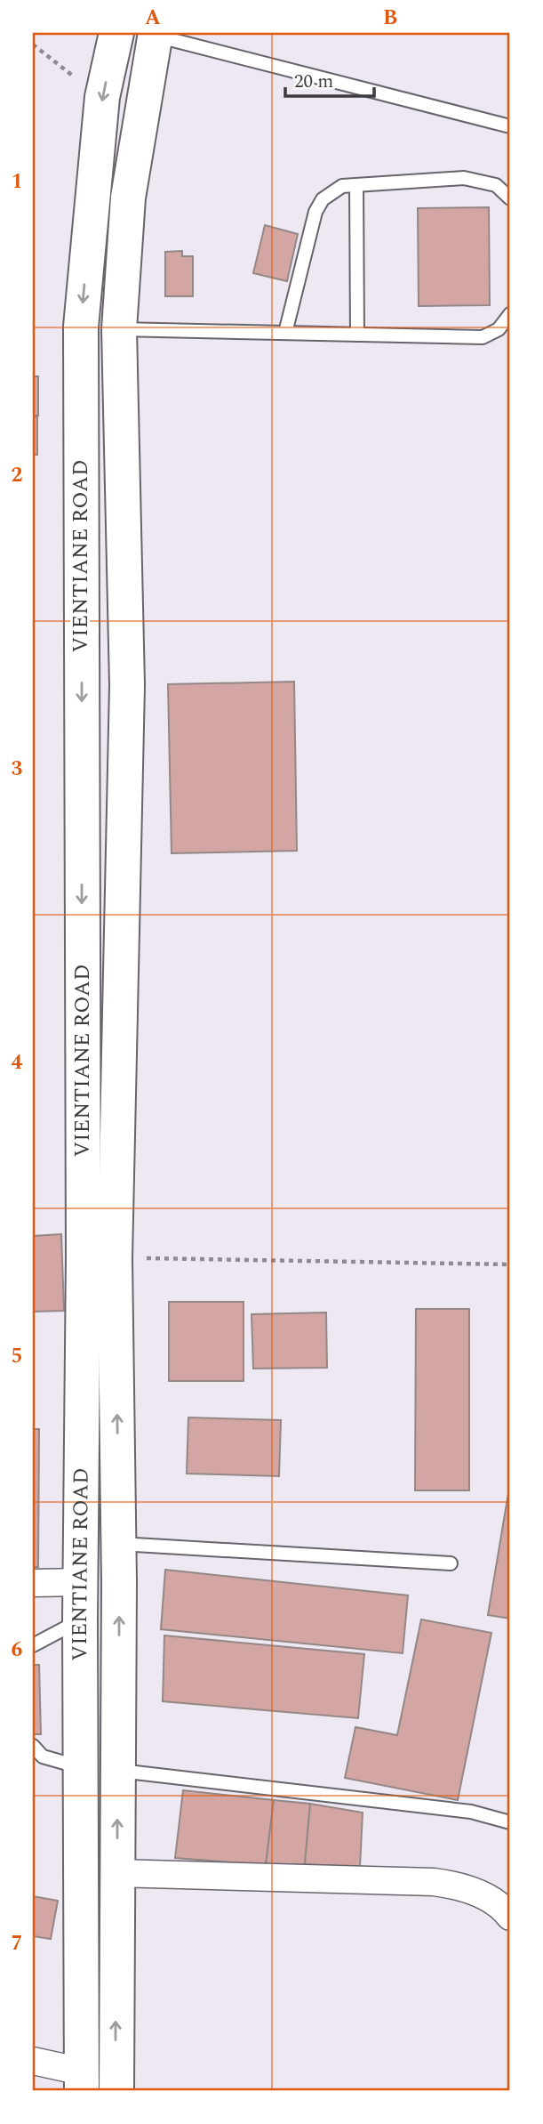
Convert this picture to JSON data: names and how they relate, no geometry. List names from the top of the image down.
{
  "streets": {
    "main road": ["VIENTIANE ROAD"]
  },
  "scale_bar": "20 m",
  "grid": {
    "columns": ["A", "B"],
    "rows": [
      "1",
      "2",
      "3",
      "4",
      "5",
      "6",
      "7"
    ]
  }
}
